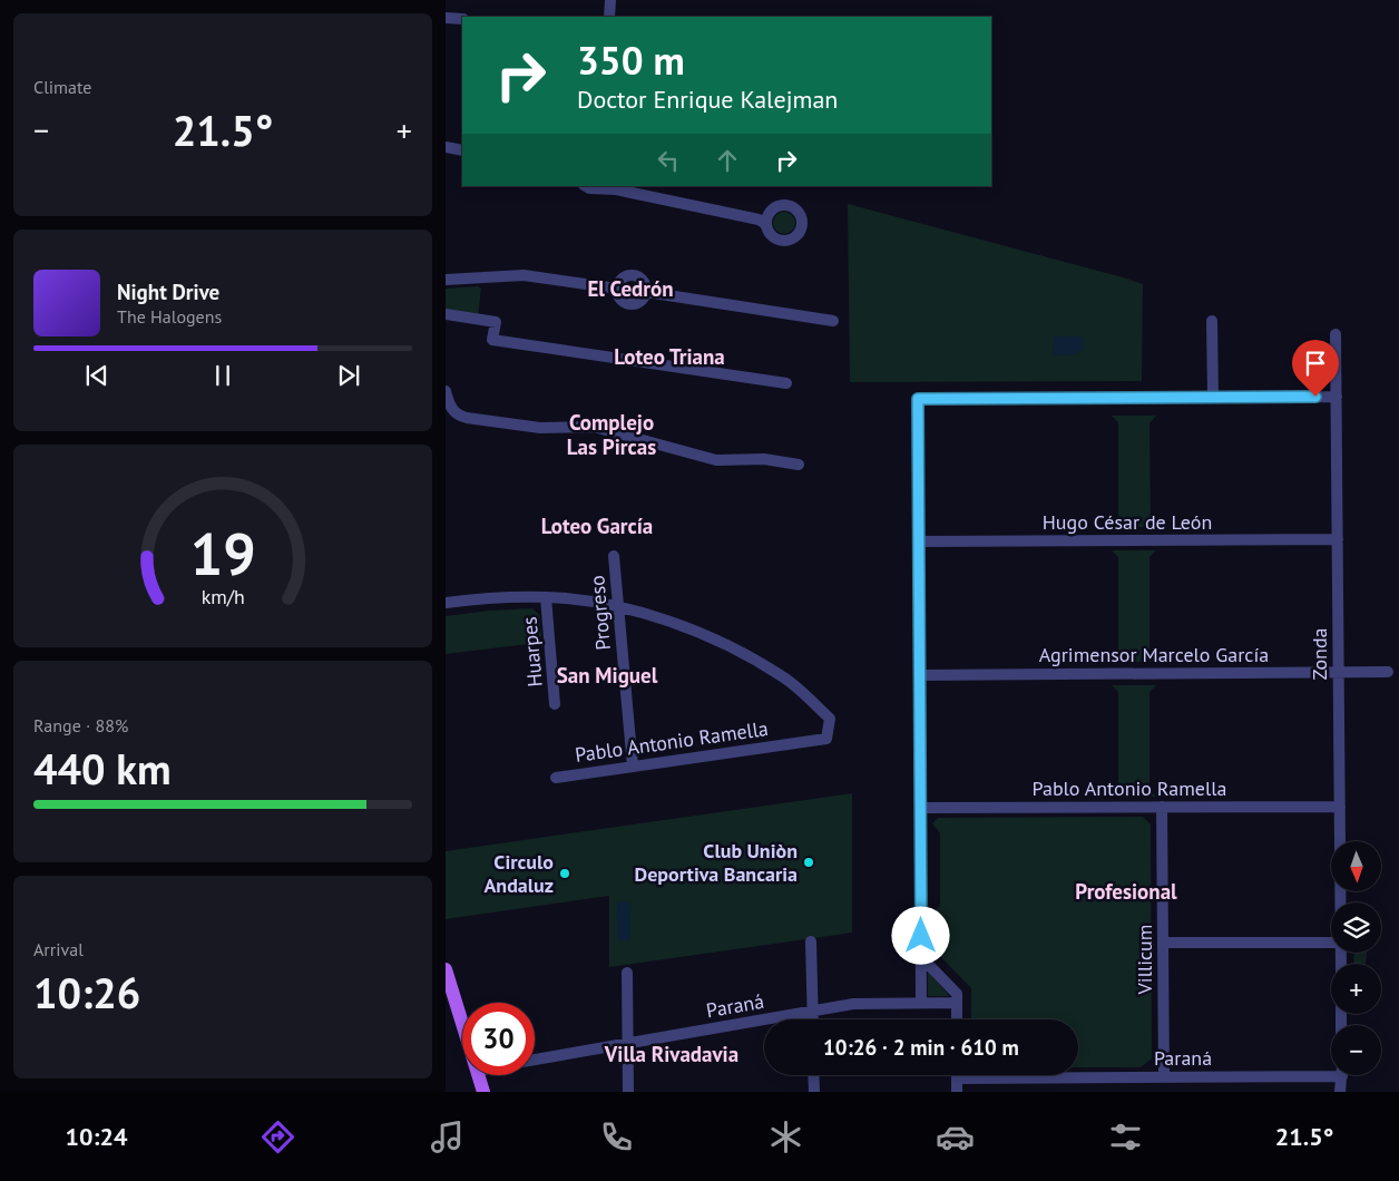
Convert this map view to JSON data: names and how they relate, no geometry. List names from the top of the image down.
{
  "streets": {
    "street": [
      "Hugo César de León",
      "Progreso",
      "Huarpes",
      "Zonda",
      "Agrimensor Marcelo García",
      "Pablo Antonio Ramella",
      "Villicum",
      "Paraná"
    ]
  },
  "crossings": [
    ["Hugo César de León", "Zonda"],
    ["Progreso", "Pablo Antonio Ramella"],
    ["Zonda", "Agrimensor Marcelo García"],
    ["Zonda", "Pablo Antonio Ramella"],
    ["Pablo Antonio Ramella", "Villicum"],
    ["Villicum", "Paraná"]
  ],
  "districts": [
    "El Cedrón",
    "Loteo Triana",
    "Complejo Las Pircas",
    "Loteo García",
    "San Miguel",
    "Profesional",
    "Villa Rivadavia"
  ],
  "places": ["Club Uniòn Deportiva Bancaria", "Circulo Andaluz"],
  "north": "bottom",
  "page": {
    "tile": [
      "Climate",
      ["Range · 88%", "440 km"],
      ["Arrival", "10:26"]
    ],
    "turn": ["350 m", "Doctor Enrique Kalejman"],
    "heat": ["−", "21.5°", "+"],
    "song": ["Night Drive", "The Halogens"],
    "map_buttons": ["+", "−"],
    "limit": "30",
    "trip": "10:26 · 2 min · 610 m",
    "tabs": ["10:24", "21.5°"],
    "gauge": ["19", "km/h"]
  }
}
